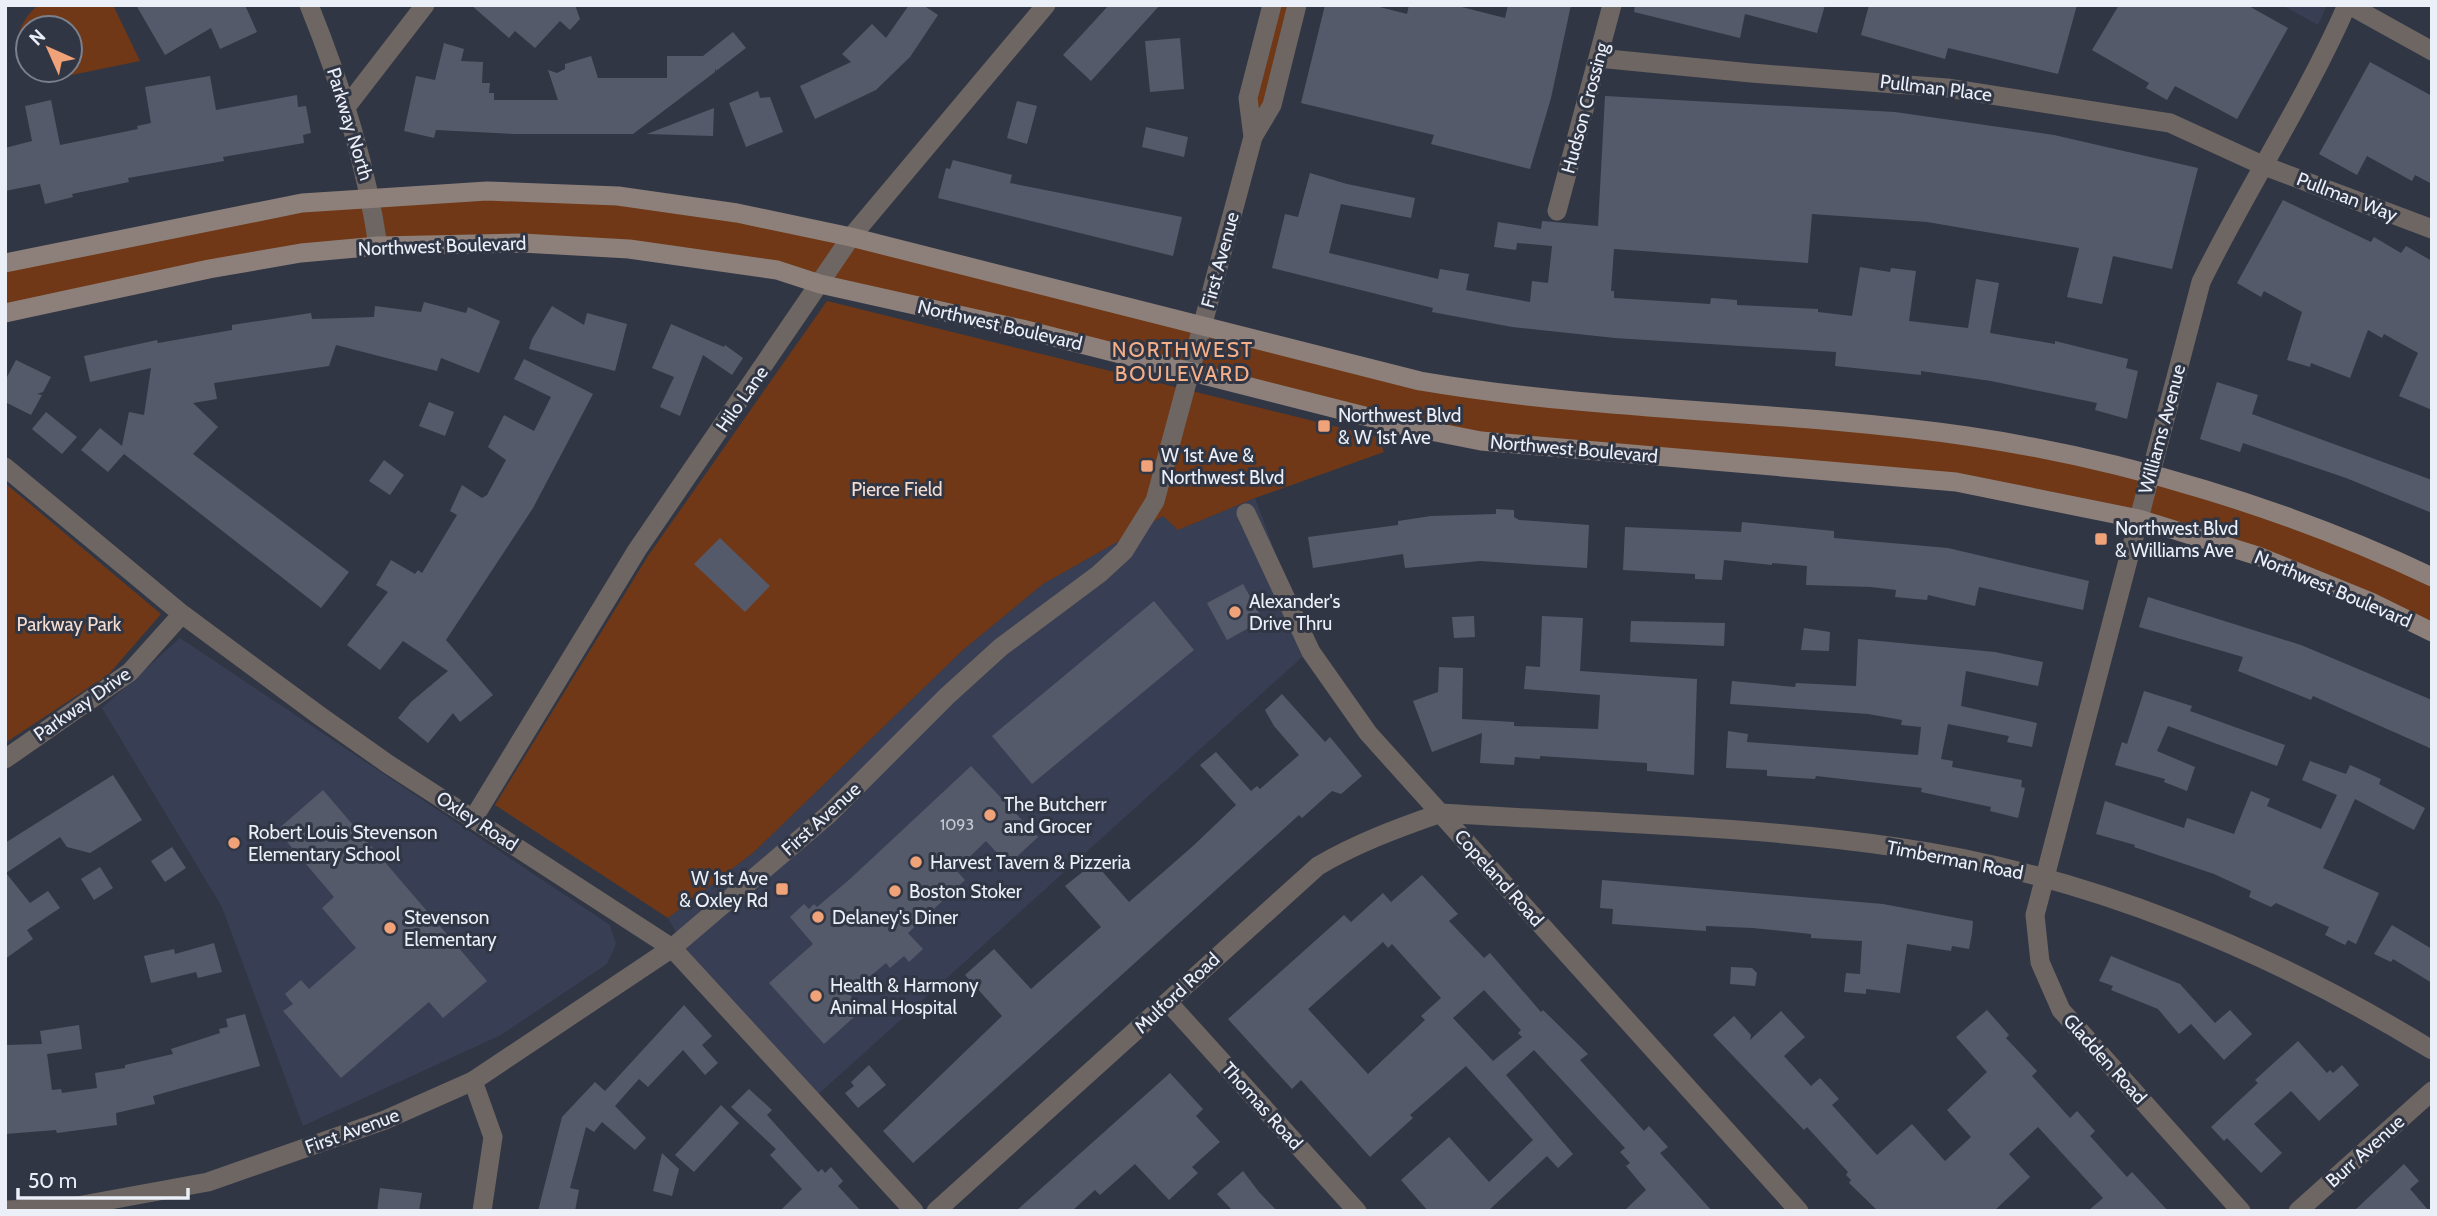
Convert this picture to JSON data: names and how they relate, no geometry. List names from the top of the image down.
{
  "streets": {
    "main road": ["Northwest Boulevard"],
    "street": [
      "Pullman Place",
      "Hudson Crossing",
      "Parkway North",
      "Pullman Way",
      "First Avenue",
      "Hilo Lane",
      "Williams Avenue",
      "Parkway Drive",
      "Oxley Road",
      "Timberman Road",
      "Copeland Road",
      "Mulford Road",
      "Gladden Road",
      "Thomas Road",
      "Burr Avenue"
    ]
  },
  "crossings": [
    ["Pullman Place", "Hudson Crossing"],
    ["Pullman Place", "Pullman Way"],
    ["Pullman Place", "Williams Avenue"],
    ["Parkway North", "Northwest Boulevard"],
    ["Pullman Way", "Williams Avenue"],
    ["Northwest Boulevard", "First Avenue"],
    ["Northwest Boulevard", "Hilo Lane"],
    ["Northwest Boulevard", "Williams Avenue"],
    ["First Avenue", "Oxley Road"],
    ["Hilo Lane", "Oxley Road"],
    ["Williams Avenue", "Timberman Road"],
    ["Williams Avenue", "Gladden Road"],
    ["Parkway Drive", "Oxley Road"],
    ["Timberman Road", "Copeland Road"],
    ["Timberman Road", "Mulford Road"],
    ["Timberman Road", "Gladden Road"],
    ["Copeland Road", "Mulford Road"],
    ["Mulford Road", "Thomas Road"]
  ],
  "districts": ["NORTHWEST BOULEVARD"],
  "parks": ["Pierce Field", "Parkway Park"],
  "places": {
    "transit": [
      "Northwest Blvd & W 1st Ave",
      "W 1st Ave & Northwest Blvd",
      "Northwest Blvd & Williams Ave",
      "W 1st Ave & Oxley Rd"
    ],
    "other": [
      "Alexander's Drive Thru",
      "The Butcherr and Grocer",
      "Robert Louis Stevenson Elementary School",
      "Harvest Tavern & Pizzeria",
      "Boston Stoker",
      "Delaney's Diner",
      "Stevenson Elementary",
      "Health & Harmony Animal Hospital"
    ]
  },
  "house_numbers": ["1093"],
  "scale_bar": "50 m",
  "north": "top left"
}
